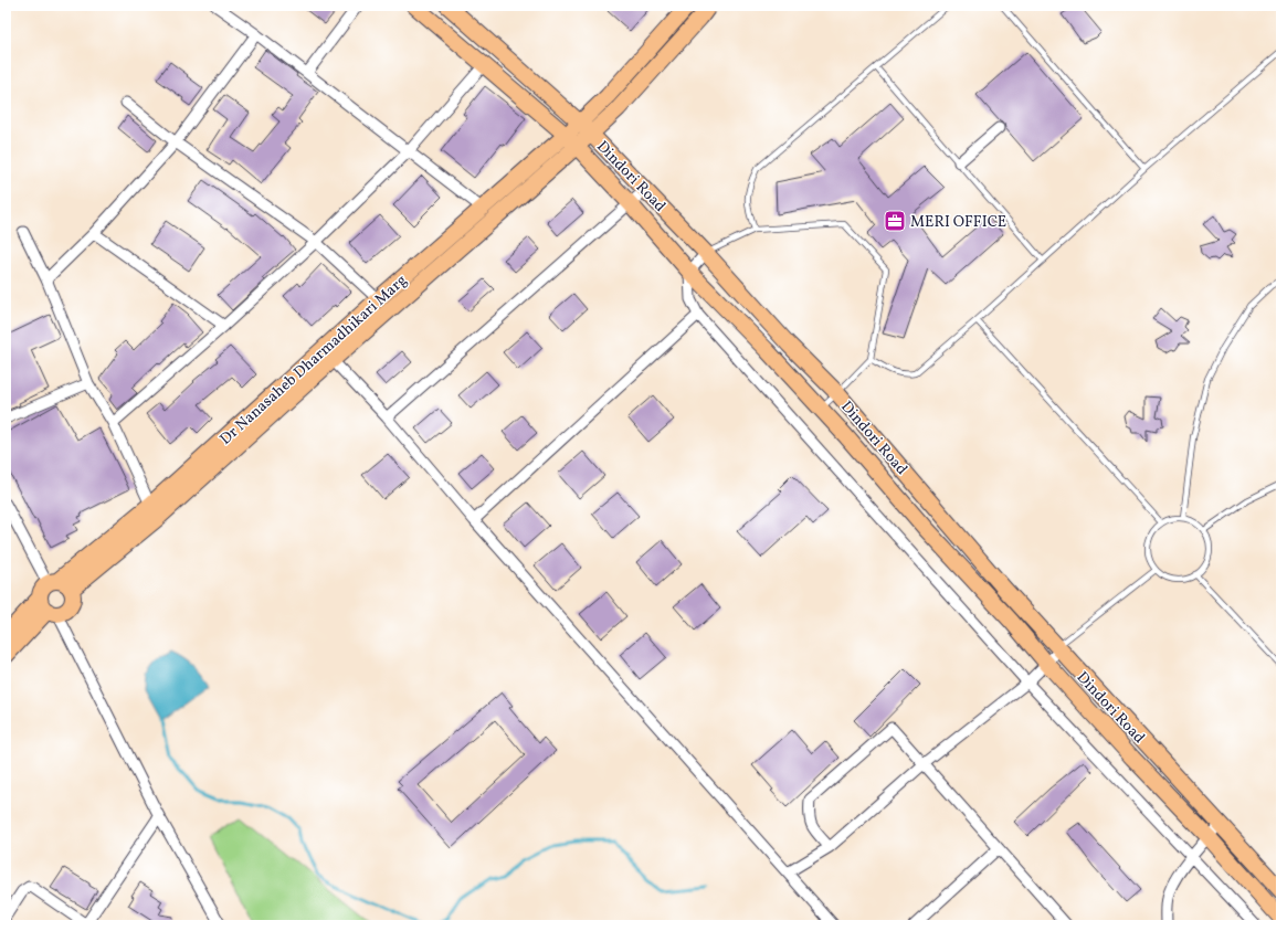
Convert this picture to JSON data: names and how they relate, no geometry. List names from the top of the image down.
{
  "streets": {
    "main road": ["Dindori Road", "Dr Nanasaheb Dharmadhikari Marg"]
  },
  "places": {
    "office": ["MERI OFFICE"]
  }
}
